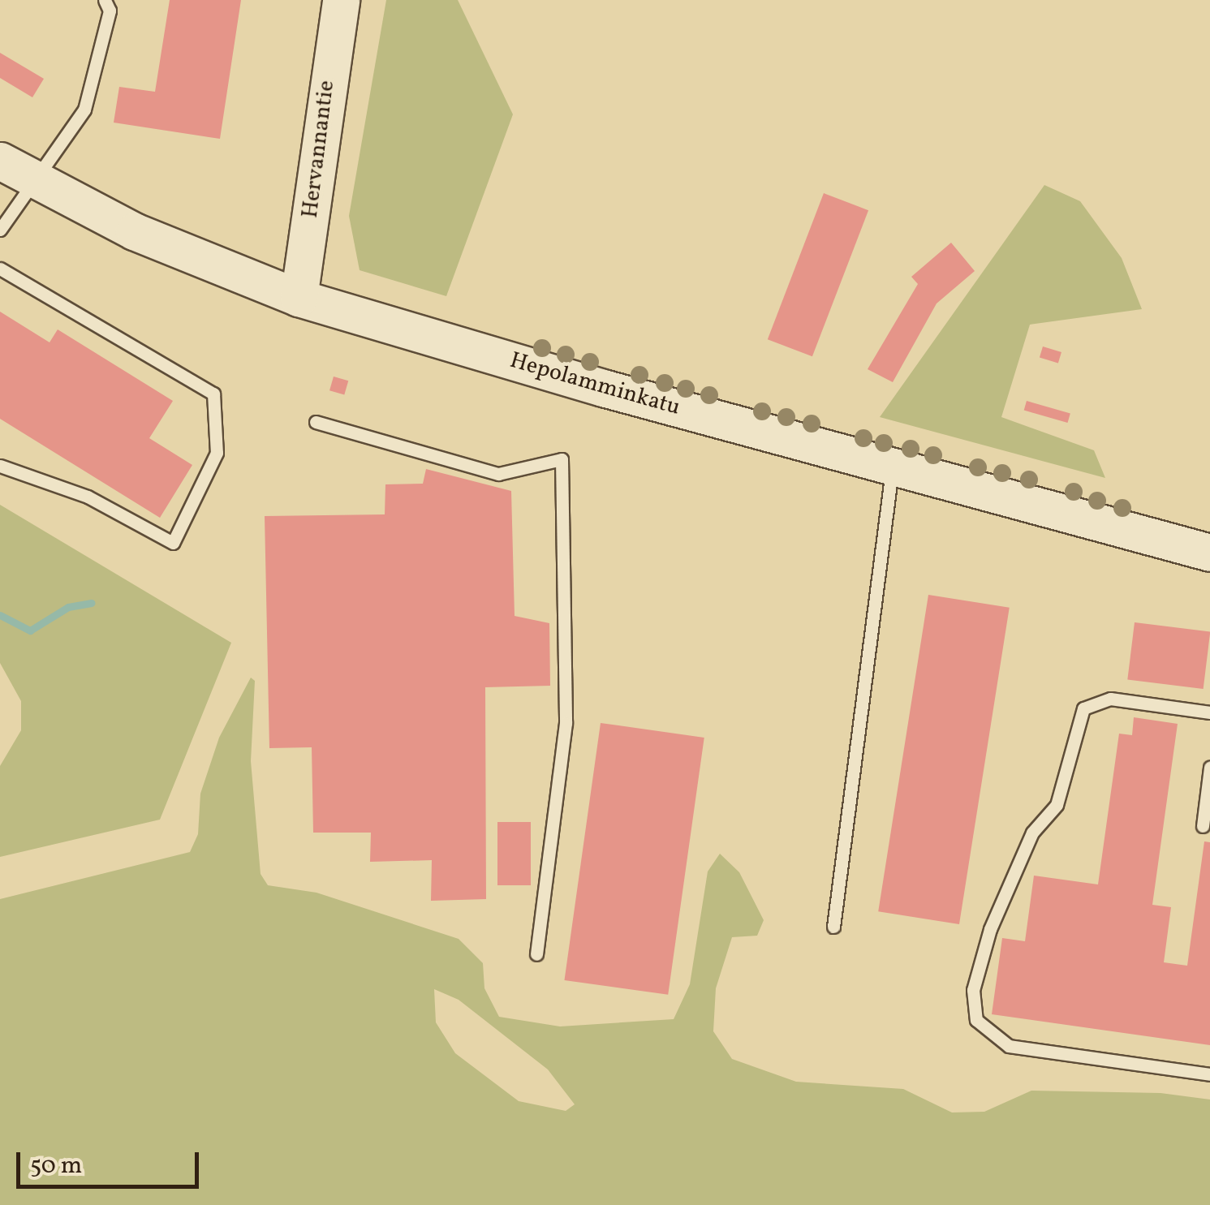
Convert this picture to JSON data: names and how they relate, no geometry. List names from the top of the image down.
{
  "streets": {
    "main road": ["Hervannantie", "Hepolamminkatu"]
  },
  "crossings": [
    ["Hervannantie", "Hepolamminkatu"]
  ],
  "scale_bar": "50 m"
}
